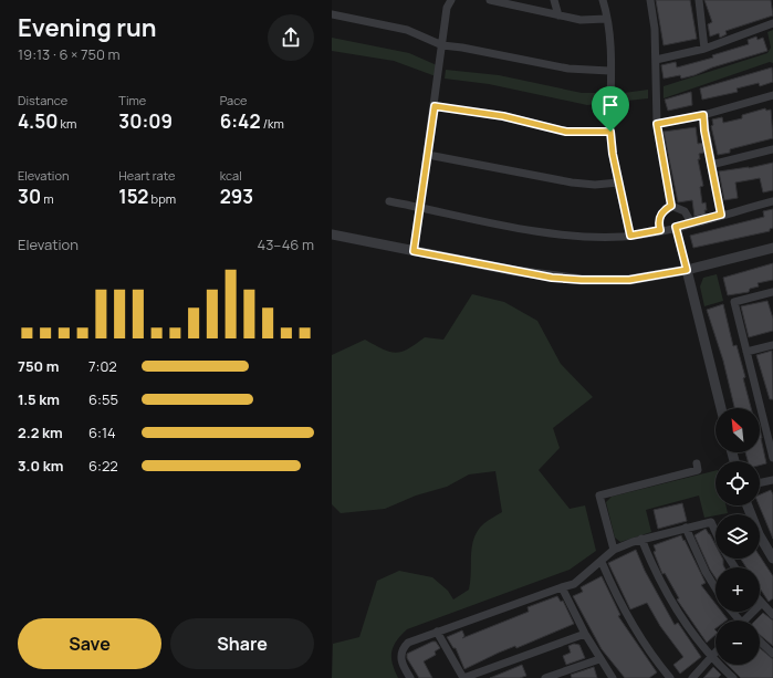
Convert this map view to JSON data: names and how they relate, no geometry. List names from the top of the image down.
{
  "north": "top left",
  "page": {
    "heading": ["Evening run", "19:13 · 6 × 750 m"],
    "stats": [
      ["Distance", "4.50 km"],
      ["Time", "30:09"],
      ["Pace", "6:42 /km"],
      ["Elevation", "30 m"],
      ["Heart rate", "152 bpm"],
      ["kcal", "293"]
    ],
    "chart": ["Elevation", "43–46 m"],
    "list": [
      {
        "name": "750 m",
        "note": "7:02"
      },
      {
        "name": "1.5 km",
        "note": "6:55"
      },
      {
        "name": "2.2 km",
        "note": "6:14"
      },
      {
        "name": "3.0 km",
        "note": "6:22"
      }
    ],
    "map_buttons": ["+", "−"],
    "buttons": ["Save", "Share"]
  }
}
